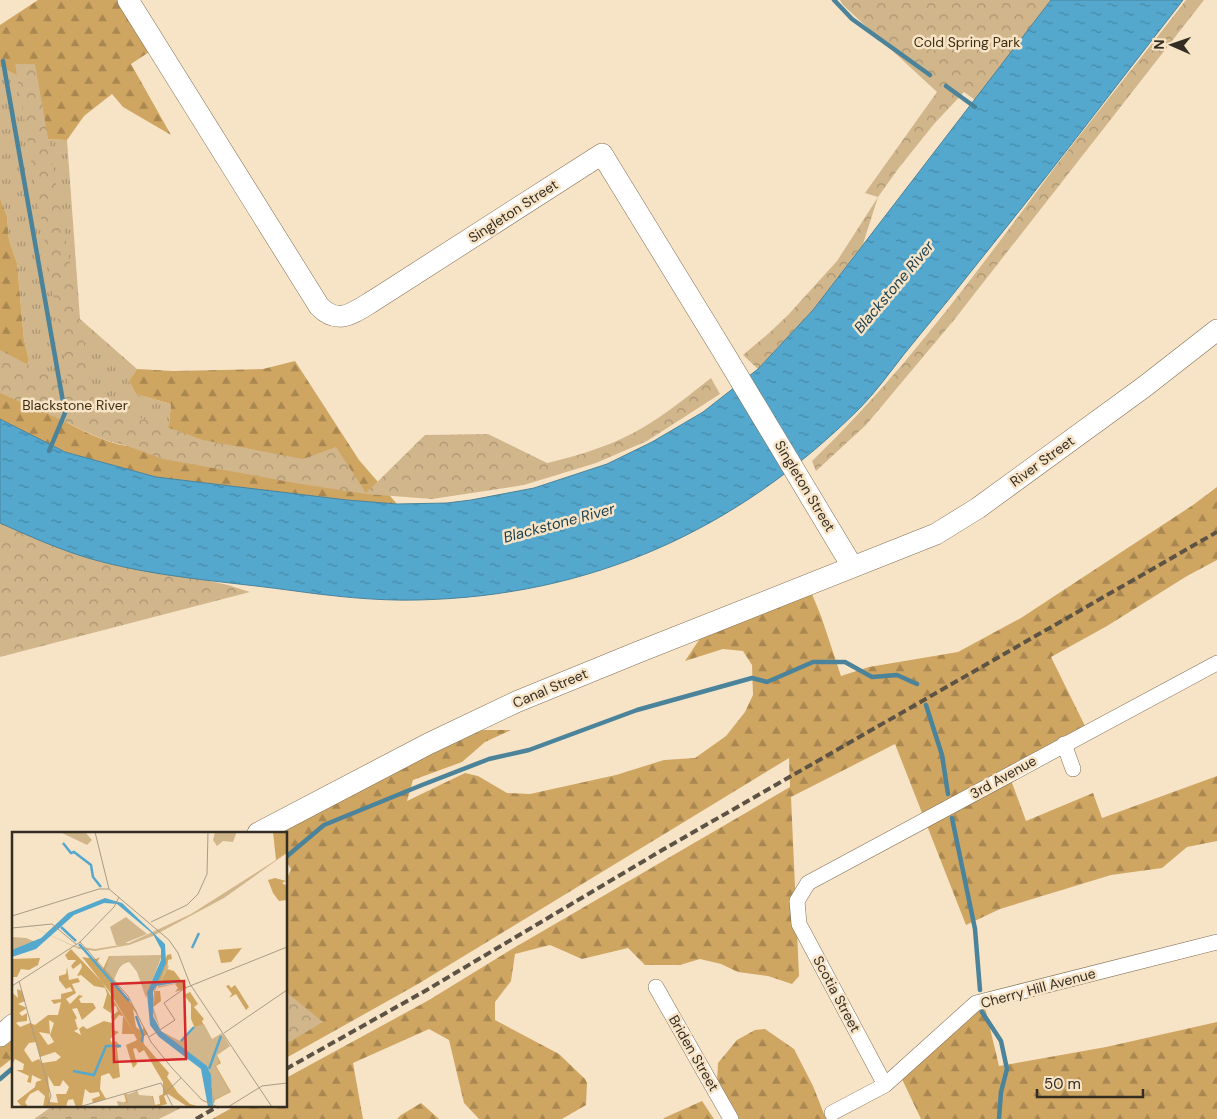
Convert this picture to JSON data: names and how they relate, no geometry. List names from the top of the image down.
{
  "streets": {
    "street": [
      "Singleton Street",
      "River Street",
      "Canal Street",
      "3rd Avenue",
      "Cherry Hill Avenue",
      "Scotia Street",
      "Briden Street"
    ]
  },
  "crossings": [
    ["Singleton Street", "River Street"],
    ["Singleton Street", "Canal Street"],
    ["River Street", "Canal Street"],
    ["3rd Avenue", "Scotia Street"],
    ["Cherry Hill Avenue", "Scotia Street"]
  ],
  "water": ["Blackstone River"],
  "parks": ["Cold Spring Park", "Blackstone River"],
  "scale_bar": "50 m",
  "north": "left"
}
